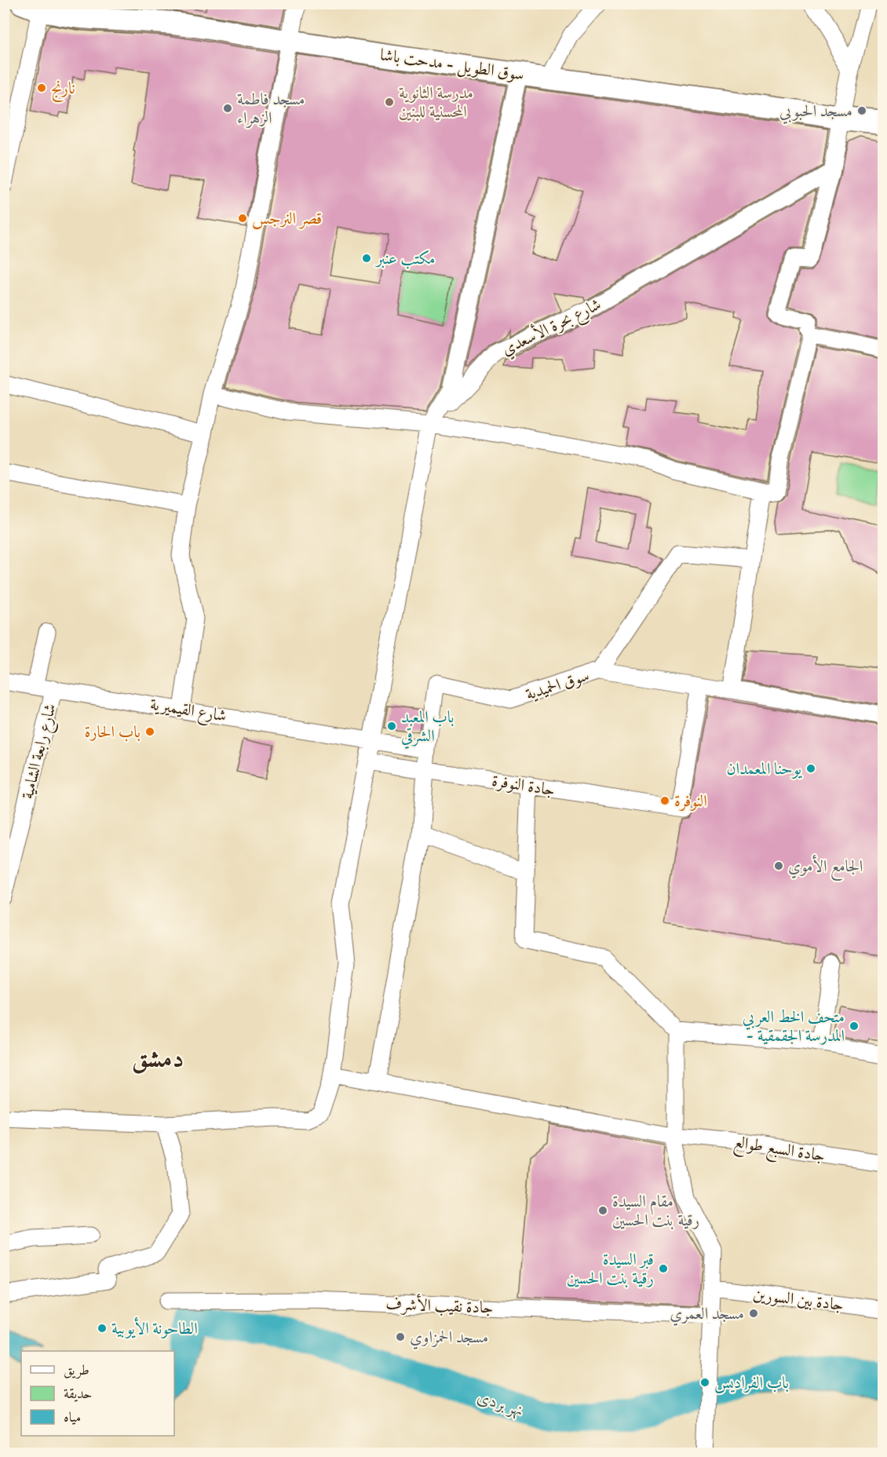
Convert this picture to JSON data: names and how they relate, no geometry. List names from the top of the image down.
{
  "streets": {
    "street": [
      "سوق الطويل - مدحت باشا",
      "شارع بحرة الأسعدي",
      "سوق الحميدية",
      "شارع القيميرية",
      "شارع رابعة الشامية",
      "جادة النوفرة",
      "جادة السبع طوالع",
      "جادة بين السورين",
      "جادة نقيب الأشرف"
    ]
  },
  "crossings": [
    ["سوق الحميدية", "جادة النوفرة"],
    ["شارع القيميرية", "شارع رابعة الشامية"]
  ],
  "districts": ["دمشق"],
  "water": ["نهر بردى"],
  "places": [
    "نارنج",
    "مدرسة الثانوية المحسنية للبنين",
    "مسجد فاطمة الزهراء",
    "مسجد الحبوبي",
    "قصر النرجس",
    "مكتب عنبر",
    "باب المعبد الشرقي",
    "باب الحارة",
    "يوحنا المعمدان",
    "النوفرة",
    "الجامع الأموي",
    "متحف الخط العربي - المدرسة الجقمقية",
    "مقام السيدة رقية بنت الحسين",
    "قبر السيدة رقية بنت الحسين",
    "مسجد العمري",
    "الطاحونة الأيوبية",
    "مسجد الحمزاوي",
    "باب الفراديس"
  ],
  "legend": ["طريق", "حديقة", "مياه"]
}
